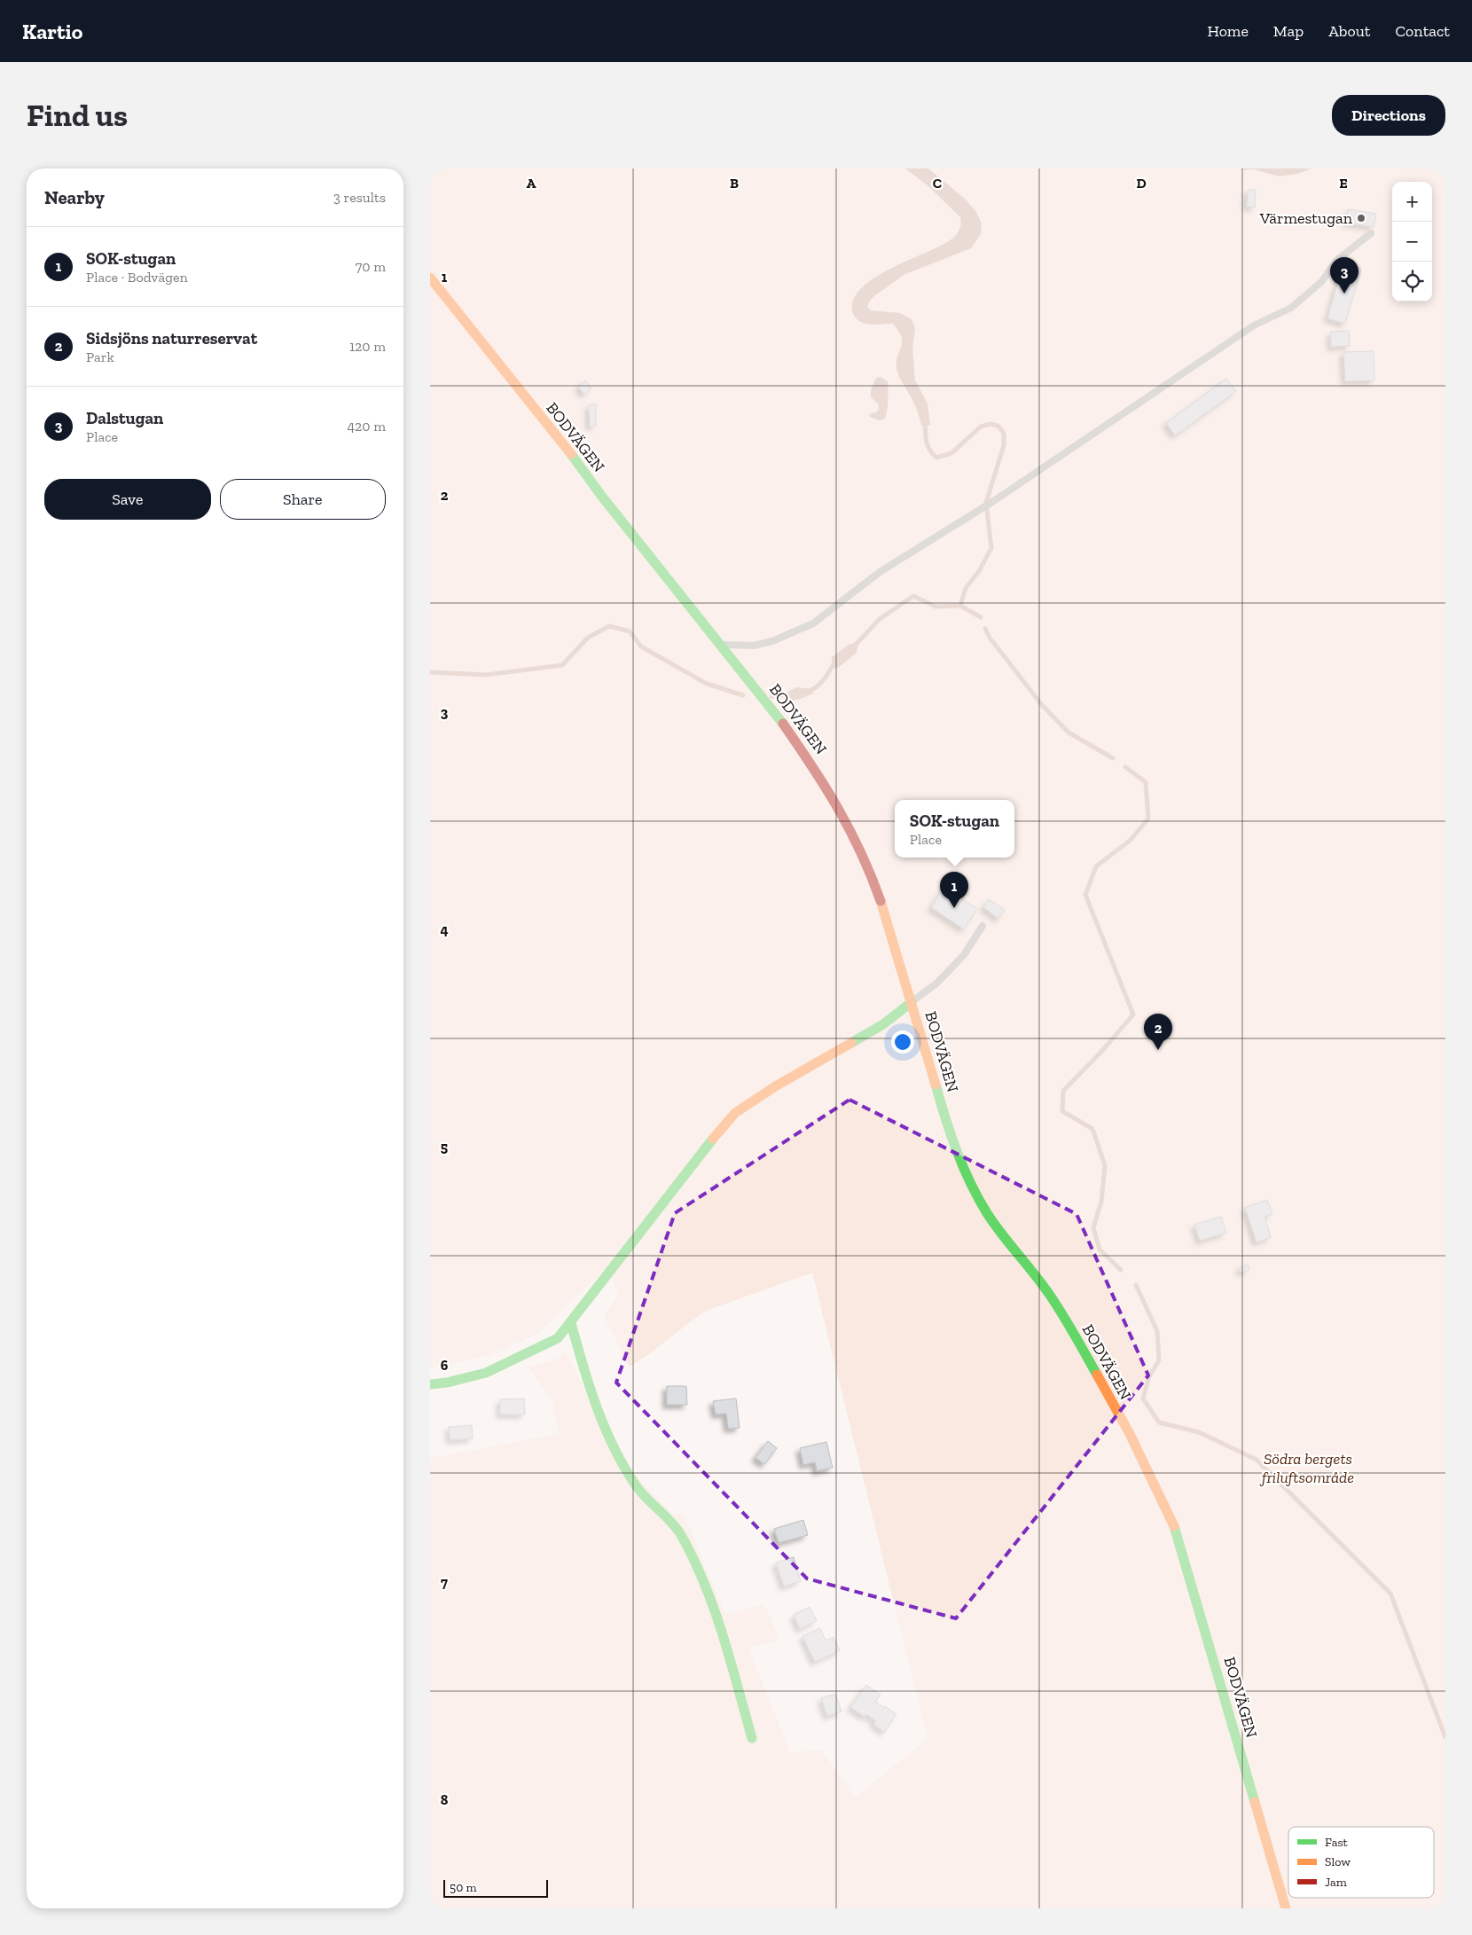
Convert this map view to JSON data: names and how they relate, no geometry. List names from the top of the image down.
{
  "streets": {
    "street": ["BODVÄGEN"]
  },
  "parks": ["Södra bergets friluftsområde"],
  "places": ["Värmestugan"],
  "legend": ["Fast", "Slow", "Jam"],
  "scale_bar": "50 m",
  "page": {
    "header": "Kartio",
    "nav": [
      "Home",
      "Map",
      "About",
      "Contact"
    ],
    "buttons": [
      "Directions",
      ["Save", "Share"]
    ],
    "title": "Find us",
    "heading": ["Nearby", "3 results"],
    "map_buttons": ["+", "−"],
    "list": [
      {
        "mark": "1",
        "name": "SOK-stugan",
        "note": "Place · Bodvägen",
        "value": "70 m"
      },
      {
        "mark": "2",
        "name": "Sidsjöns naturreservat",
        "note": "Park",
        "value": "120 m"
      },
      {
        "mark": "3",
        "name": "Dalstugan",
        "note": "Place",
        "value": "420 m"
      }
    ],
    "pins": ["3", "1", "2"],
    "popup": ["SOK-stugan", "Place"],
    "scale": "50 m"
  },
  "grid": {
    "columns": [
      "A",
      "B",
      "C",
      "D",
      "E"
    ],
    "rows": [
      "1",
      "2",
      "3",
      "4",
      "5",
      "6",
      "7",
      "8"
    ]
  }
}
